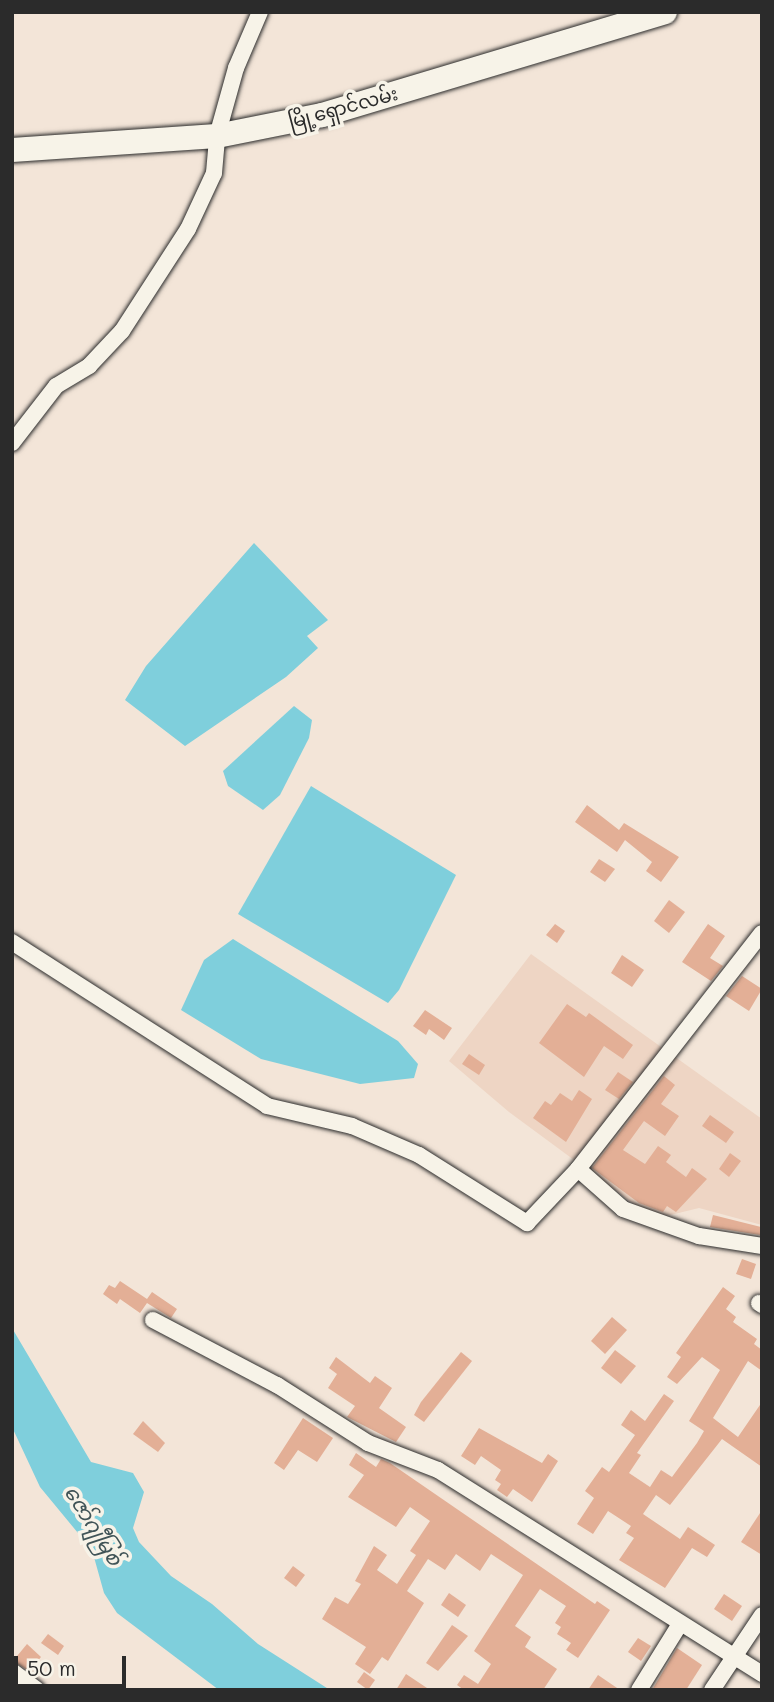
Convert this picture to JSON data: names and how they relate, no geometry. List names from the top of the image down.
{
  "streets": {
    "main road": ["မြို့ရှောင်လမ်း"]
  },
  "water": ["ဇော်ဂျီမြစ်"],
  "scale_bar": "50 m"
}
